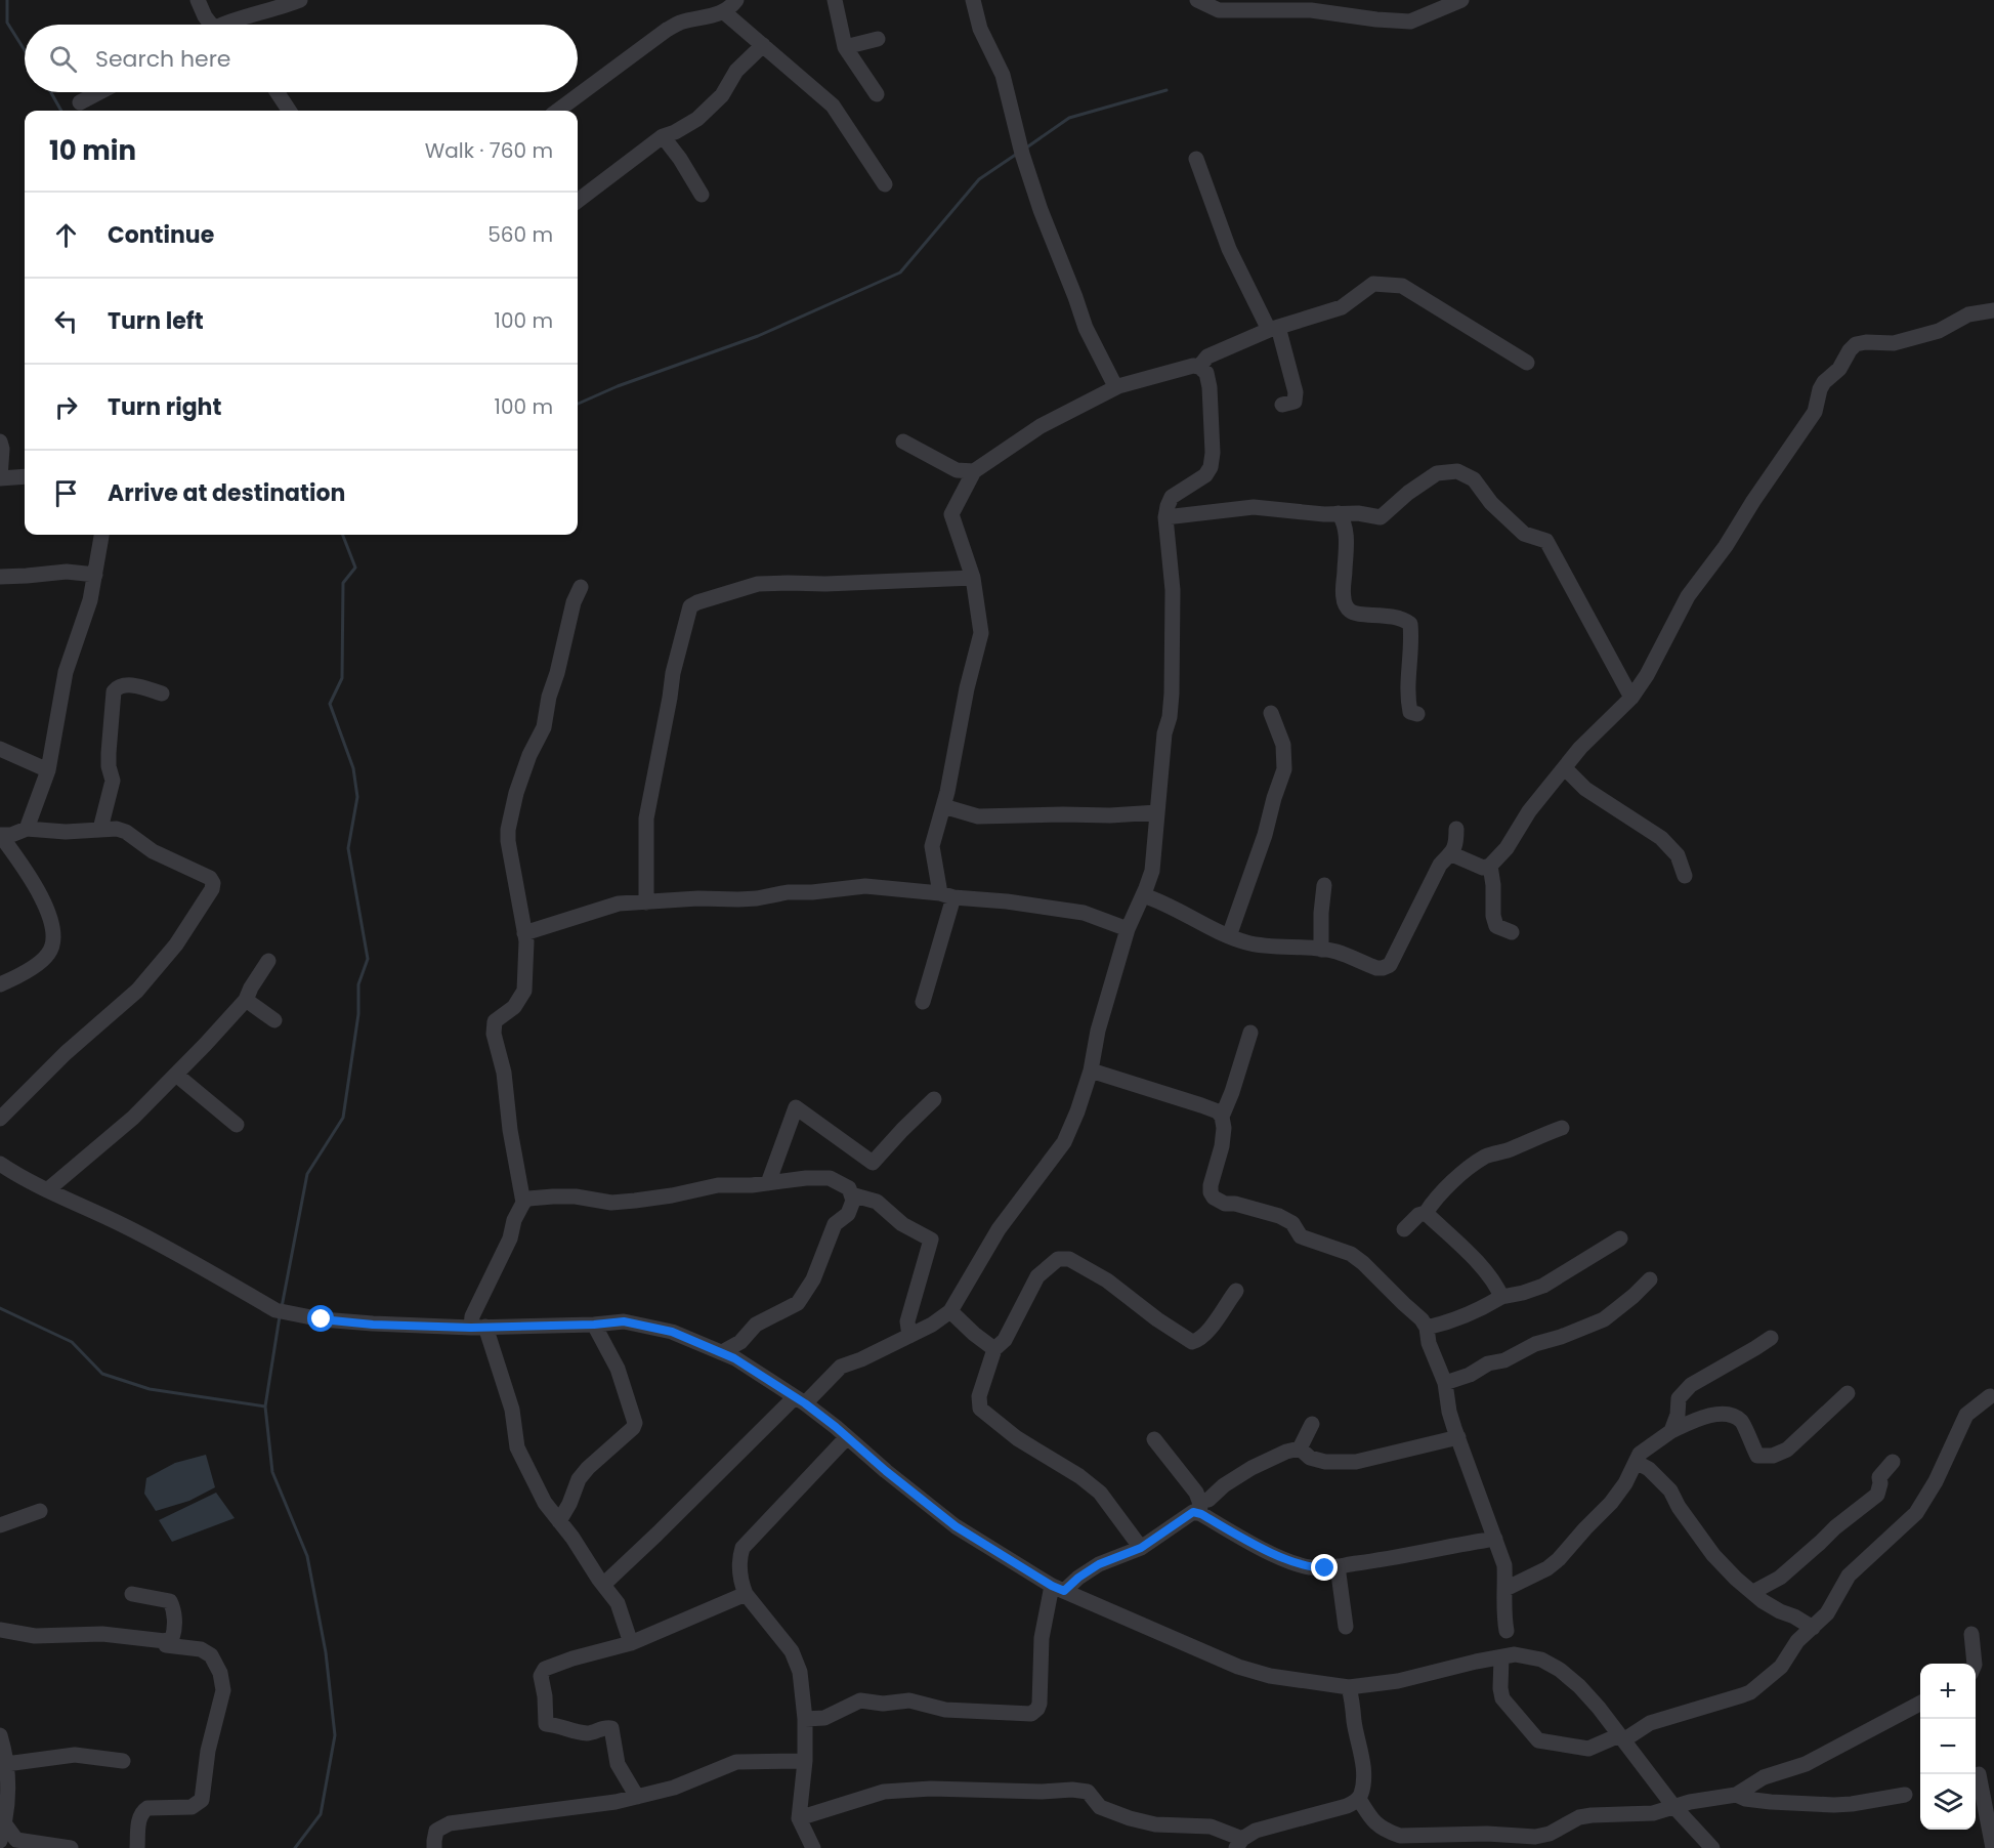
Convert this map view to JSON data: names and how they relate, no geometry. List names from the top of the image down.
{
  "page": {
    "search": "Search here",
    "heading": ["10 min", "Walk · 760 m"],
    "list": [
      ["Continue", "560 m"],
      ["Turn left", "100 m"],
      ["Turn right", "100 m"],
      "Arrive at destination"
    ],
    "map_buttons": ["+", "−"]
  }
}
